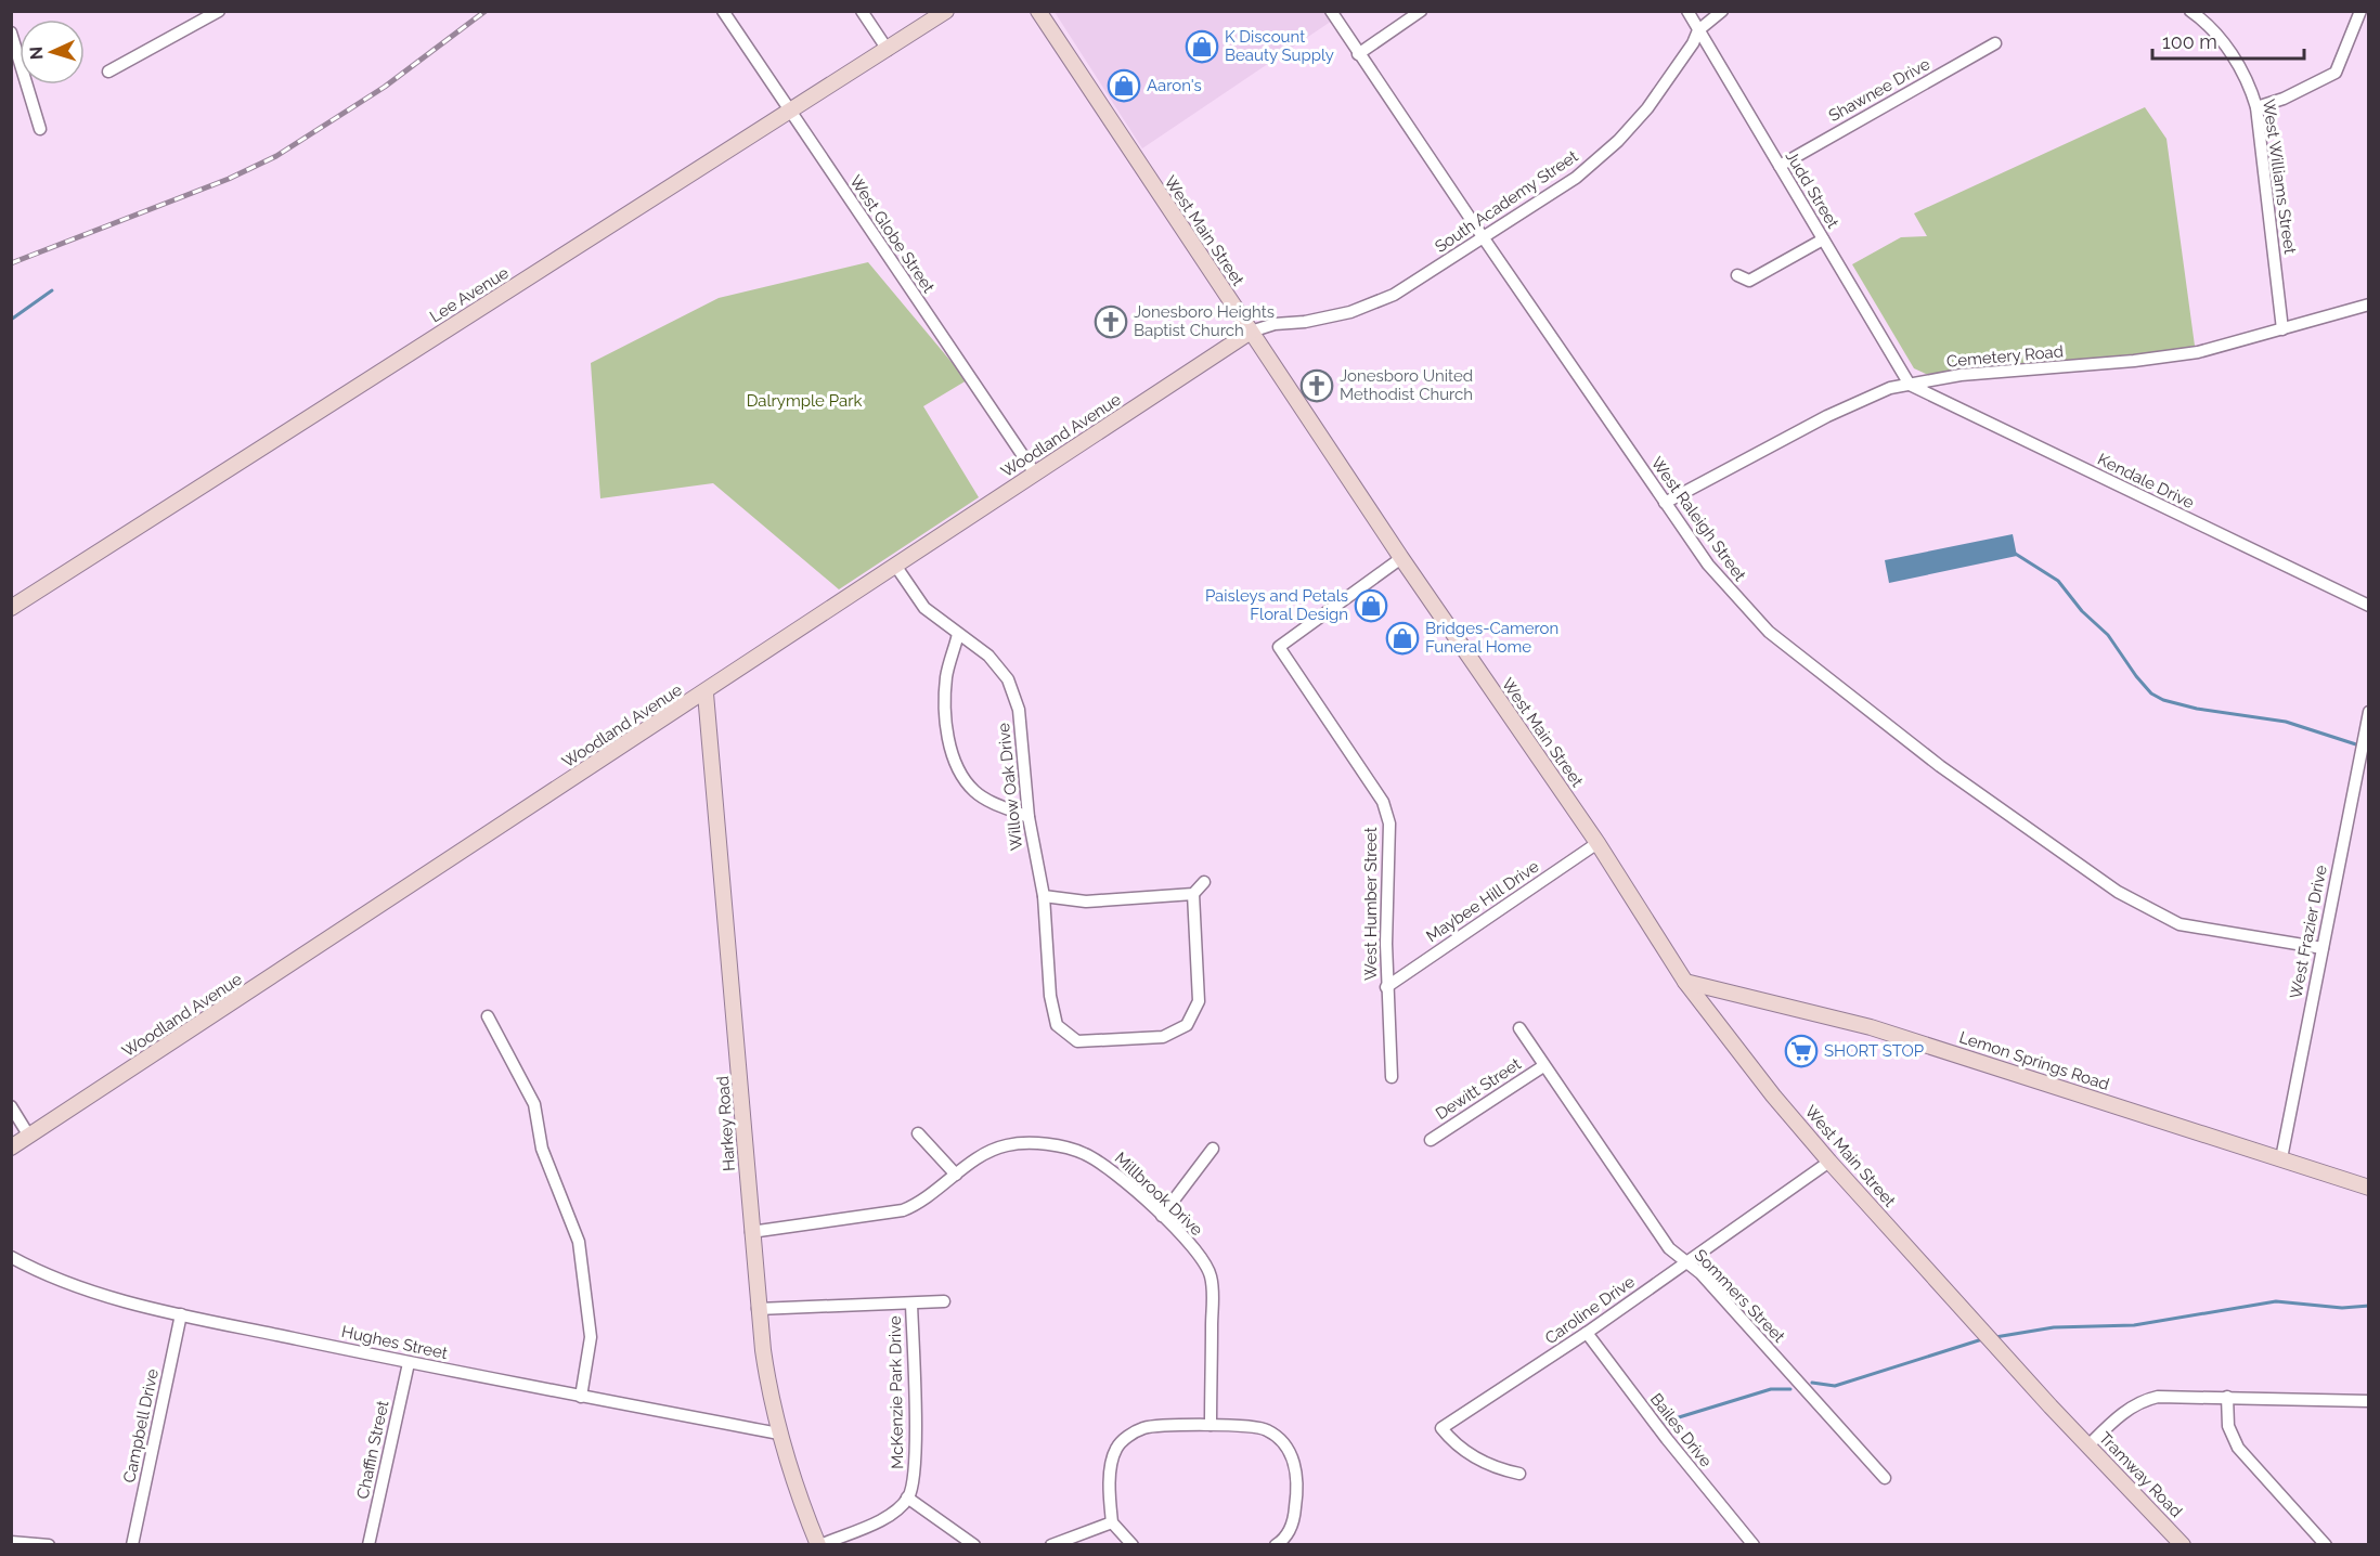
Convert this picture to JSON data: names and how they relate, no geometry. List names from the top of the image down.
{
  "streets": {
    "street": [
      "Shawnee Drive",
      "West Williams Street",
      "Judd Street",
      "South Academy Street",
      "West Main Street",
      "West Globe Street",
      "Lee Avenue",
      "Cemetery Road",
      "Woodland Avenue",
      "Kendale Drive",
      "West Raleigh Street",
      "Willow Oak Drive",
      "Maybee Hill Drive",
      "West Humber Street",
      "West Frazier Drive",
      "Lemon Springs Road",
      "Dewitt Street",
      "Harkey Road",
      "Millbrook Drive",
      "Sommers Street",
      "Caroline Drive",
      "Hughes Street",
      "McKenzie Park Drive",
      "Campbell Drive",
      "Bailes Drive",
      "Chaffin Street",
      "Tramway Road"
    ]
  },
  "crossings": [
    ["Shawnee Drive", "Judd Street"],
    ["West Williams Street", "Cemetery Road"],
    ["Judd Street", "South Academy Street"],
    ["Judd Street", "Cemetery Road"],
    ["Judd Street", "Kendale Drive"],
    ["South Academy Street", "West Main Street"],
    ["South Academy Street", "Woodland Avenue"],
    ["South Academy Street", "West Raleigh Street"],
    ["West Main Street", "Woodland Avenue"],
    ["West Main Street", "Maybee Hill Drive"],
    ["West Main Street", "West Humber Street"],
    ["West Main Street", "Lemon Springs Road"],
    ["West Main Street", "Caroline Drive"],
    ["West Main Street", "Tramway Road"],
    ["West Globe Street", "Lee Avenue"],
    ["West Globe Street", "Woodland Avenue"],
    ["Cemetery Road", "Kendale Drive"],
    ["Cemetery Road", "West Raleigh Street"],
    ["Woodland Avenue", "Willow Oak Drive"],
    ["Woodland Avenue", "Harkey Road"],
    ["West Raleigh Street", "West Frazier Drive"],
    ["Maybee Hill Drive", "West Humber Street"],
    ["West Frazier Drive", "Lemon Springs Road"],
    ["Dewitt Street", "Sommers Street"],
    ["Harkey Road", "Millbrook Drive"],
    ["Harkey Road", "Hughes Street"],
    ["Harkey Road", "McKenzie Park Drive"],
    ["Sommers Street", "Caroline Drive"],
    ["Caroline Drive", "Bailes Drive"],
    ["Hughes Street", "Campbell Drive"],
    ["Hughes Street", "Chaffin Street"]
  ],
  "parks": ["Dalrymple Park"],
  "places": {
    "shop": [
      "K Discount Beauty Supply",
      "Aaron's",
      "Paisleys and Petals Floral Design",
      "Bridges-Cameron Funeral Home"
    ],
    "church": ["Jonesboro Heights Baptist Church", "Jonesboro United Methodist Church"],
    "supermarket": ["SHORT STOP"]
  },
  "scale_bar": "100 m",
  "north": "left"
}
